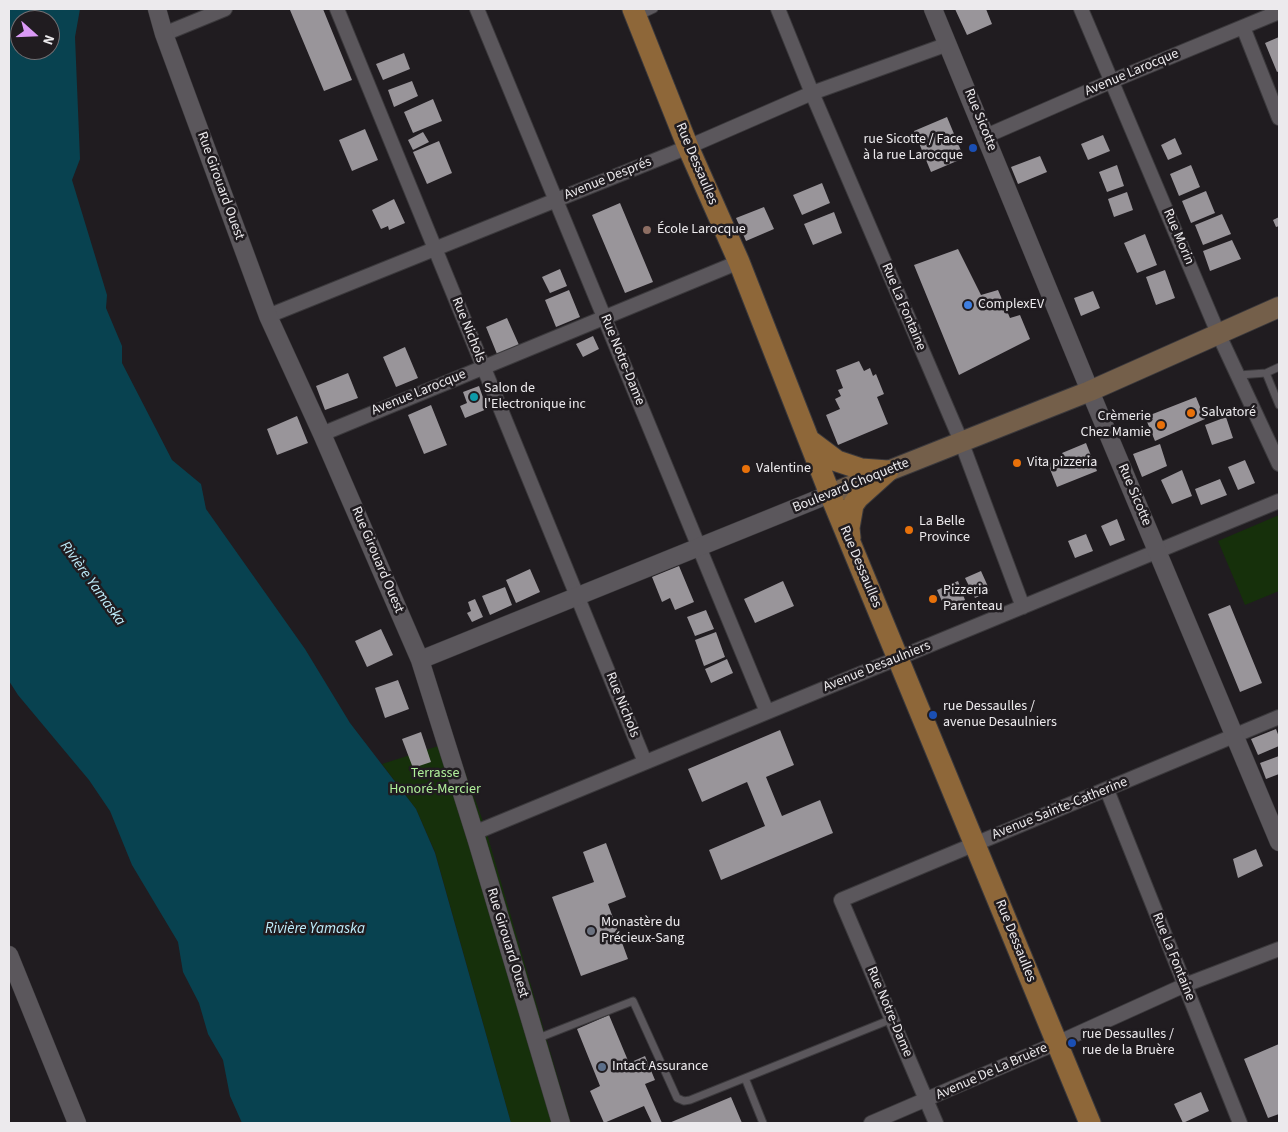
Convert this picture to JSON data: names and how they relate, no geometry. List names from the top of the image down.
{
  "streets": {
    "main road": ["Rue Dessaulles", "Boulevard Choquette"],
    "street": [
      "Avenue Larocque",
      "Rue Sicotte",
      "Avenue Després",
      "Rue Girouard Ouest",
      "Rue Morin",
      "Rue La Fontaine",
      "Rue Nichols",
      "Rue Notre-Dame",
      "Avenue Desaulniers",
      "Avenue Sainte-Catherine",
      "Avenue De La Bruère"
    ]
  },
  "crossings": [
    ["Avenue Larocque", "Rue Sicotte"],
    ["Avenue Larocque", "Rue Dessaulles"],
    ["Avenue Larocque", "Rue Girouard Ouest"],
    ["Avenue Larocque", "Rue Morin"],
    ["Avenue Larocque", "Rue Nichols"],
    ["Avenue Larocque", "Rue Notre-Dame"],
    ["Rue Sicotte", "Avenue Després"],
    ["Rue Sicotte", "Boulevard Choquette"],
    ["Rue Sicotte", "Avenue Desaulniers"],
    ["Rue Sicotte", "Avenue Sainte-Catherine"],
    ["Rue Dessaulles", "Avenue Després"],
    ["Rue Dessaulles", "Boulevard Choquette"],
    ["Rue Dessaulles", "Avenue Desaulniers"],
    ["Rue Dessaulles", "Avenue Sainte-Catherine"],
    ["Rue Dessaulles", "Avenue De La Bruère"],
    ["Avenue Després", "Rue Girouard Ouest"],
    ["Avenue Després", "Rue La Fontaine"],
    ["Avenue Després", "Rue Nichols"],
    ["Avenue Després", "Rue Notre-Dame"],
    ["Rue Girouard Ouest", "Boulevard Choquette"],
    ["Rue Girouard Ouest", "Avenue Desaulniers"],
    ["Rue Morin", "Boulevard Choquette"],
    ["Rue La Fontaine", "Boulevard Choquette"],
    ["Rue La Fontaine", "Avenue Desaulniers"],
    ["Rue La Fontaine", "Avenue Sainte-Catherine"],
    ["Rue La Fontaine", "Avenue De La Bruère"],
    ["Rue Nichols", "Boulevard Choquette"],
    ["Rue Nichols", "Avenue Desaulniers"],
    ["Rue Notre-Dame", "Boulevard Choquette"],
    ["Rue Notre-Dame", "Avenue Desaulniers"],
    ["Rue Notre-Dame", "Avenue Sainte-Catherine"],
    ["Rue Notre-Dame", "Avenue De La Bruère"]
  ],
  "water": ["Rivière Yamaska"],
  "parks": ["Terrasse Honoré-Mercier"],
  "places": [
    "rue Sicotte / Face à la rue Larocque",
    "École Larocque",
    "ComplexEV",
    "Salon de l'Electronique inc",
    "Salvatoré",
    "Crèmerie Chez Mamie",
    "Vita pizzeria",
    "Valentine",
    "La Belle Province",
    "Pizzeria Parenteau",
    "rue Dessaulles / avenue Desaulniers",
    "Monastère du Précieux-Sang",
    "rue Dessaulles / rue de la Bruère",
    "Intact Assurance"
  ],
  "north": "right"
}
